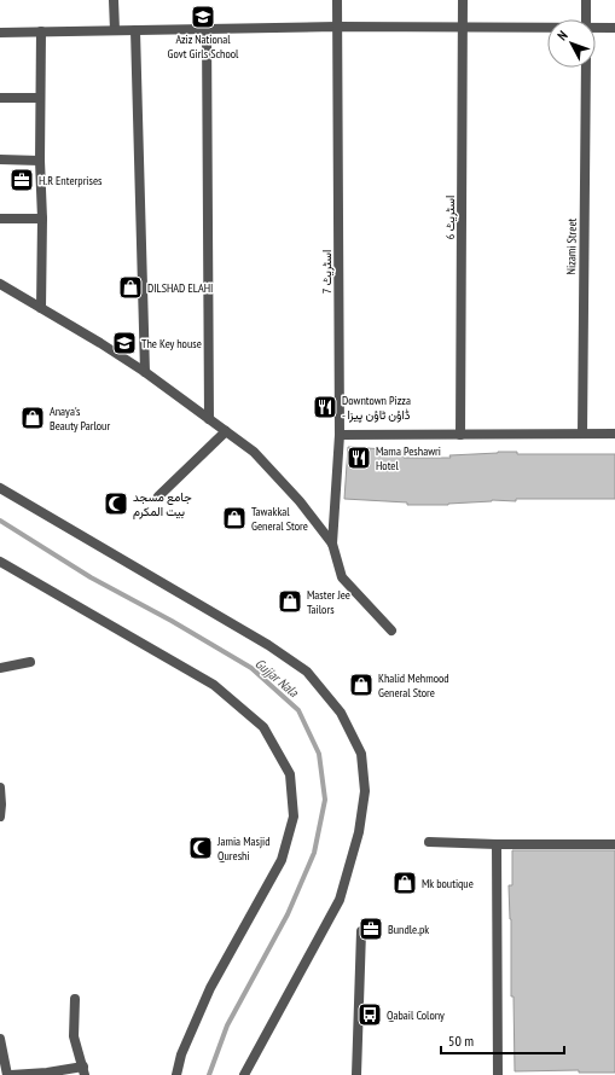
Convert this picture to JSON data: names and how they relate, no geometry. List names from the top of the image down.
{
  "streets": {
    "street": ["اسٹریٹ 6", "Nizami Street", "اسٹریٹ 7"]
  },
  "water": ["Gujjar Nala"],
  "places": {
    "school or university": ["Aziz National Govt Girls School", "The Key house"],
    "office": ["H.R Enterprises", "Bundle.pk"],
    "shop": [
      "DILSHAD ELAHI",
      "Anaya's Beauty Parlour",
      "Tawakkal General Store",
      "Master Jee Tailors",
      "Khalid Mehmood General Store",
      "Mk boutique"
    ],
    "restaurant": ["Downtown Pizza - ڈاؤن ٹاؤن پیزا", "Mama Peshawri Hotel"],
    "mosque": ["جامع مسجد بیت المکرم", "Jamia Masjid Qureshi"],
    "bus stop": ["Qabail Colony"]
  },
  "scale_bar": "50 m",
  "north": "top left"
}
